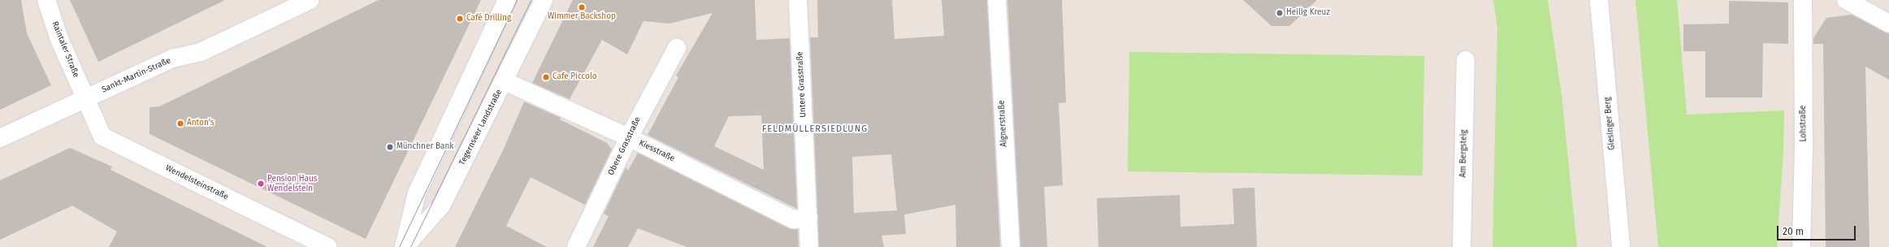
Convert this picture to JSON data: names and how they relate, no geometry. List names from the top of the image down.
{
  "streets": {
    "street": [
      "Raintaler Straße",
      "Sankt-Martin-Straße",
      "Untere Grasstraße",
      "Aignerstraße",
      "Giesinger Berg",
      "Lohstraße",
      "Tegernseer Landstraße",
      "Obere Grasstraße",
      "Kiesstraße",
      "Am Bergsteig",
      "Wendelsteinstraße"
    ]
  },
  "crossings": [
    ["Raintaler Straße", "Sankt-Martin-Straße"],
    ["Raintaler Straße", "Wendelsteinstraße"],
    ["Sankt-Martin-Straße", "Wendelsteinstraße"],
    ["Untere Grasstraße", "Kiesstraße"],
    ["Tegernseer Landstraße", "Kiesstraße"],
    ["Obere Grasstraße", "Kiesstraße"]
  ],
  "districts": ["FELDMÜLLERSIEDLUNG"],
  "places": [
    "Wimmer Backshop",
    "Heilig Kreuz",
    "Café Drilling",
    "Cafe Piccolo",
    "Anton's",
    "Münchner Bank",
    "Pension Haus Wendelstein"
  ],
  "scale_bar": "20 m"
}
